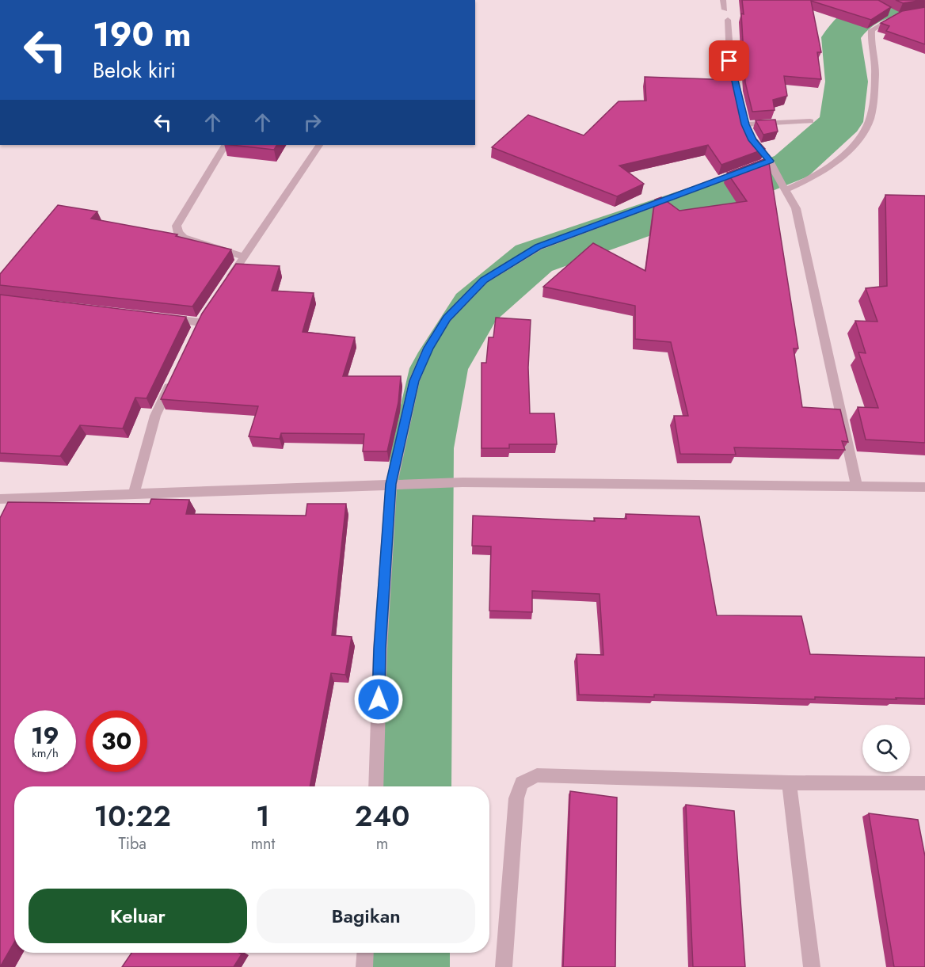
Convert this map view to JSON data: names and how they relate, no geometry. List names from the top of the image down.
{
  "page": {
    "turn": ["190 m", "Belok kiri"],
    "speed": "19 km/h",
    "limit": "30",
    "eta": [
      "10:22",
      "Tiba",
      "1",
      "mnt",
      "240",
      "m"
    ],
    "buttons": ["Keluar", "Bagikan"]
  }
}
